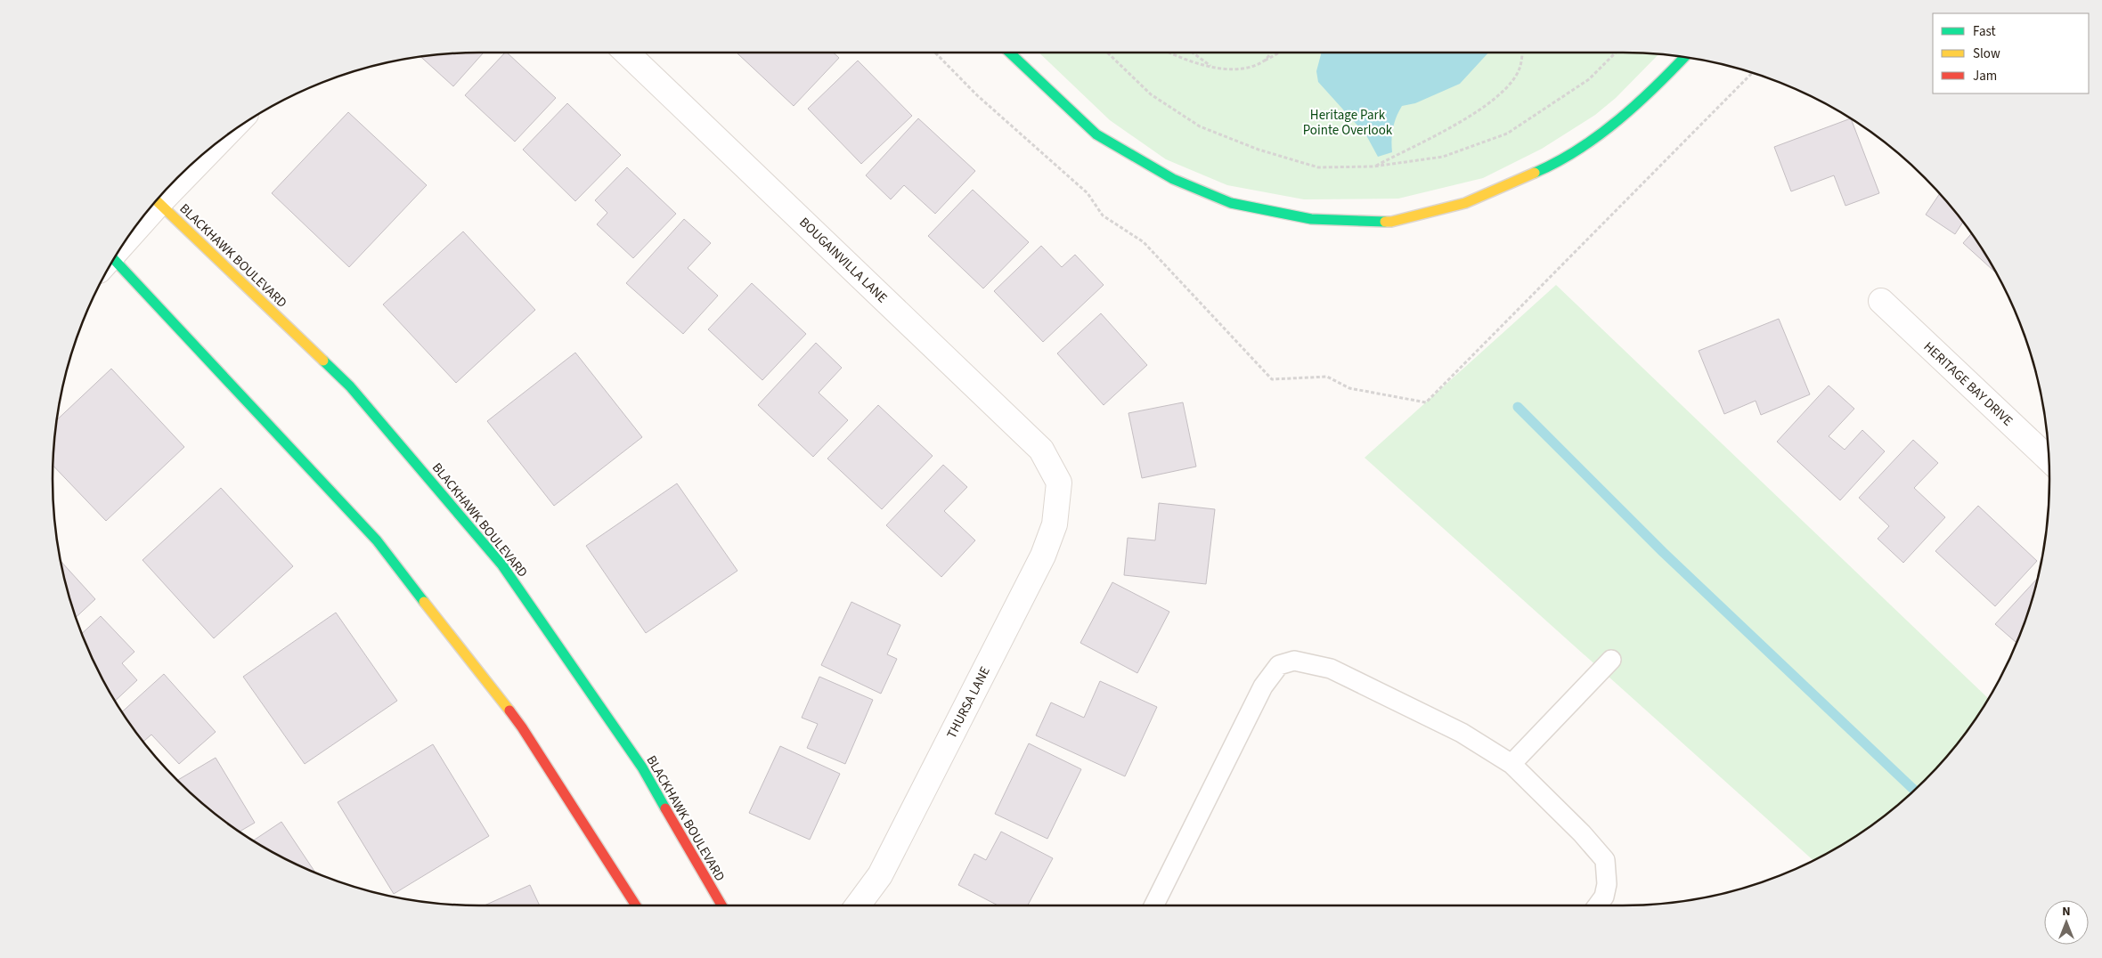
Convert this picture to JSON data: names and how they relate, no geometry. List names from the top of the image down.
{
  "streets": {
    "main road": ["BLACKHAWK BOULEVARD"],
    "street": ["BOUGAINVILLA LANE", "HERITAGE BAY DRIVE", "THURSA LANE"]
  },
  "crossings": [
    ["BOUGAINVILLA LANE", "THURSA LANE"]
  ],
  "parks": ["Heritage Park Pointe Overlook"],
  "legend": ["Fast", "Slow", "Jam"],
  "north": "top"
}
